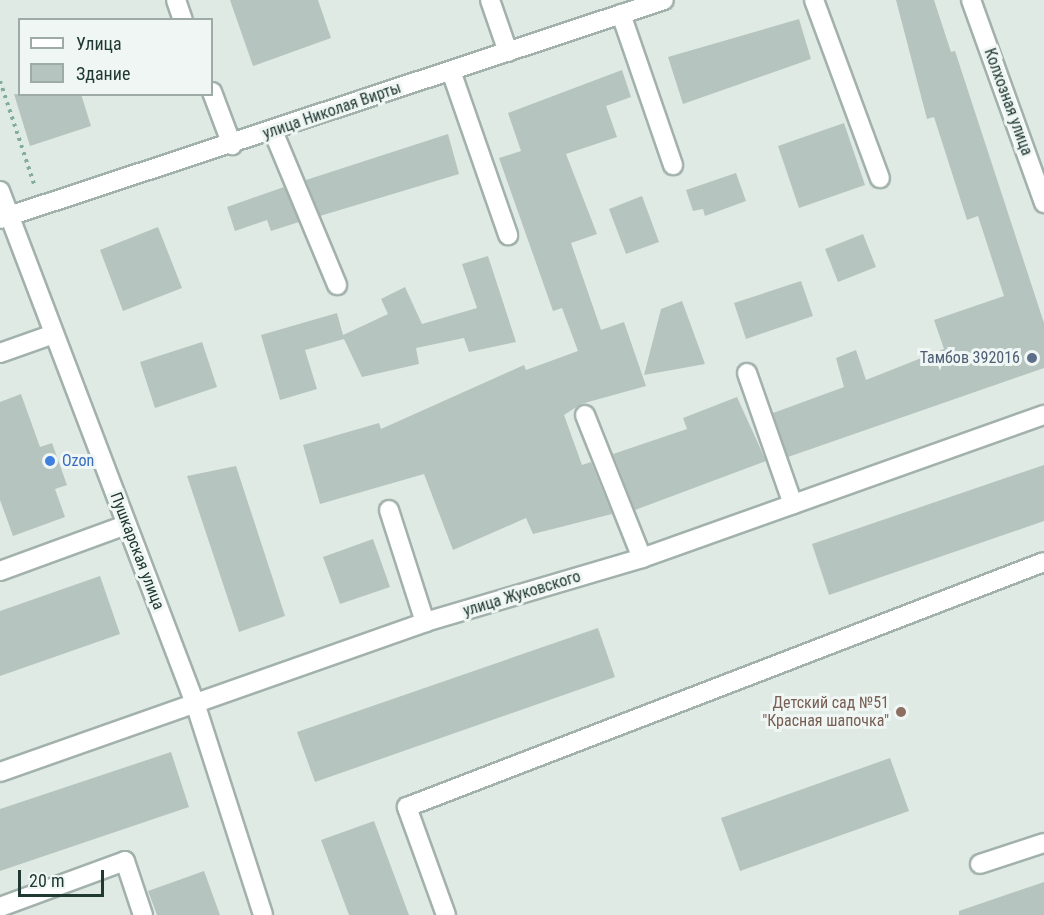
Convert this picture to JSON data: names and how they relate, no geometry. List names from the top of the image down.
{
  "streets": {
    "street": [
      "Колхозная улица",
      "улица Николая Вирты",
      "Пушкарская улица",
      "улица Жуковского"
    ]
  },
  "crossings": [
    ["улица Николая Вирты", "Пушкарская улица"],
    ["Пушкарская улица", "улица Жуковского"]
  ],
  "places": ["Тамбов 392016", "Ozon", "Детский сад №51 \"Красная шапочка\""],
  "legend": ["Улица", "Здание"],
  "scale_bar": "20 m"
}
